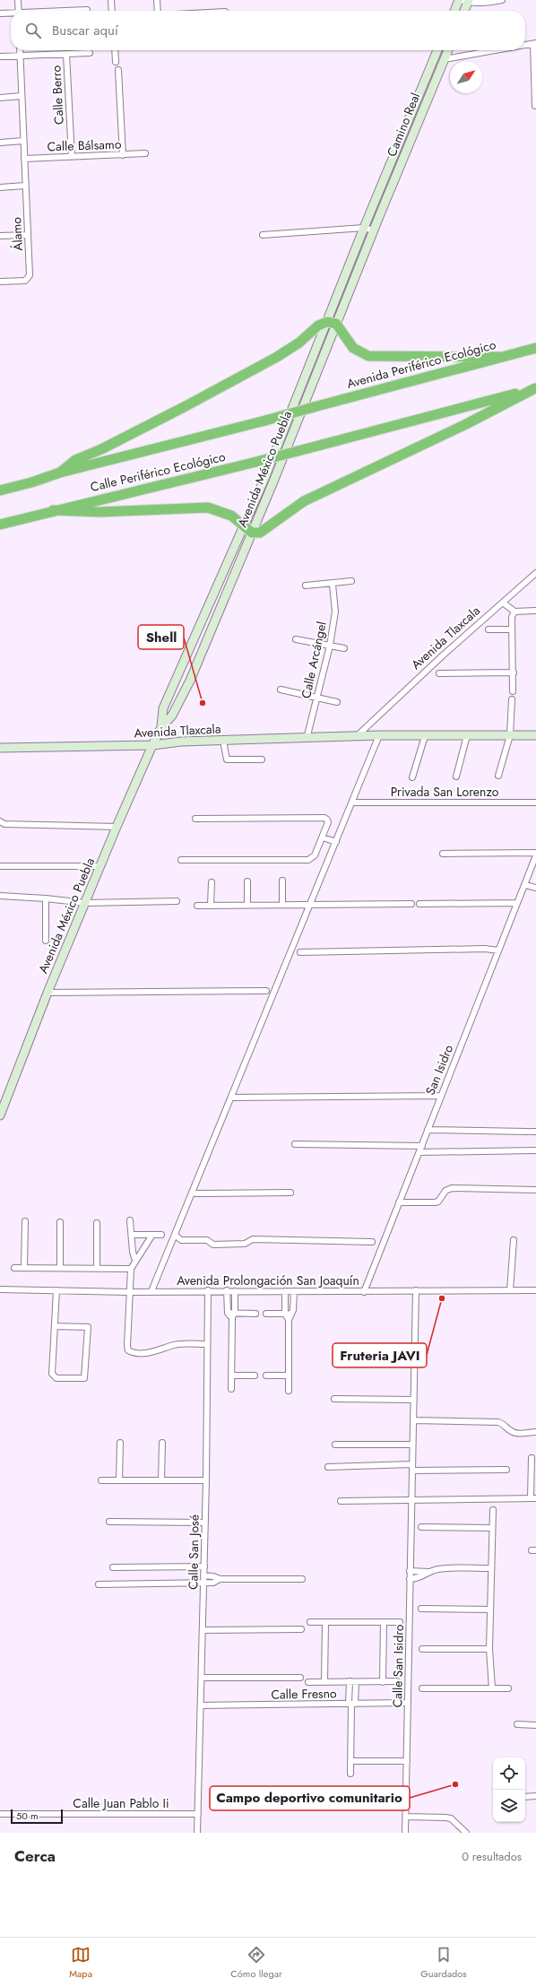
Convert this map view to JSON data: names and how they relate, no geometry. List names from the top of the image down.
{
  "streets": {
    "highway": ["Avenida Periférico Ecológico", "Calle Periférico Ecológico"],
    "main road": ["Camino Real", "Avenida México Puebla", "Avenida Tlaxcala"],
    "street": [
      "Calle Berro",
      "Calle Bálsamo",
      "Álamo",
      "Calle Arcángel",
      "Privada San Lorenzo",
      "San Isidro",
      "Avenida Prolongación San Joaquín",
      "Calle San José",
      "Calle San Isidro",
      "Calle Fresno",
      "Calle Juan Pablo Ii"
    ]
  },
  "crossings": [
    ["Calle Berro", "Calle Bálsamo"],
    ["Camino Real", "Avenida México Puebla"],
    ["Calle Bálsamo", "Álamo"],
    ["Avenida Periférico Ecológico", "Calle Periférico Ecológico"],
    ["Avenida México Puebla", "Avenida Tlaxcala"],
    ["Avenida Tlaxcala", "Calle Arcángel"],
    ["San Isidro", "Avenida Prolongación San Joaquín"],
    ["Avenida Prolongación San Joaquín", "Calle San José"],
    ["Avenida Prolongación San Joaquín", "Calle San Isidro"],
    ["Calle San José", "Calle Fresno"],
    ["Calle San José", "Calle Juan Pablo Ii"],
    ["Calle San Isidro", "Calle Fresno"]
  ],
  "places": ["Shell", "Fruteria JAVI", "Campo deportivo comunitario"],
  "scale_bar": "50 m",
  "north": "top right",
  "page": {
    "search": "Buscar aquí",
    "scale": "50 m",
    "heading": ["Cerca", "0 resultados"],
    "nav": ["Mapa", "Cómo llegar", "Guardados"]
  }
}
